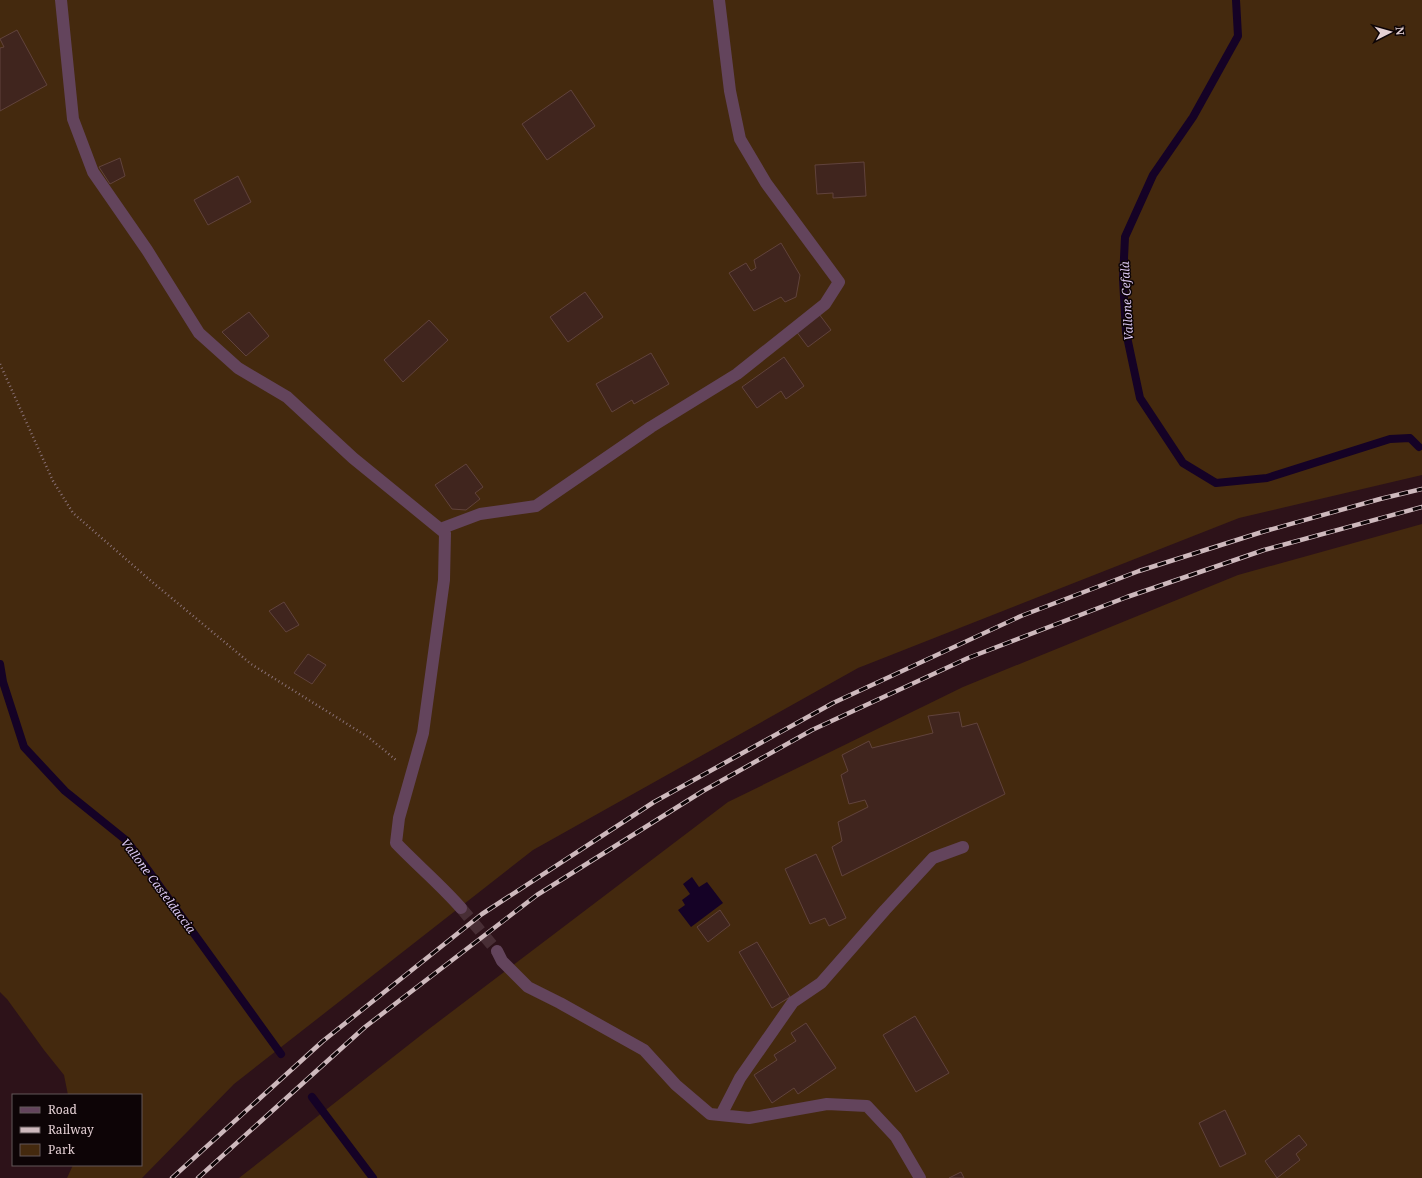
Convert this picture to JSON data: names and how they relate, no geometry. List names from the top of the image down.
{
  "water": ["Vallone Cefalà", "Vallone Casteldaccia"],
  "legend": ["Road", "Railway", "Park"],
  "north": "right"
}
